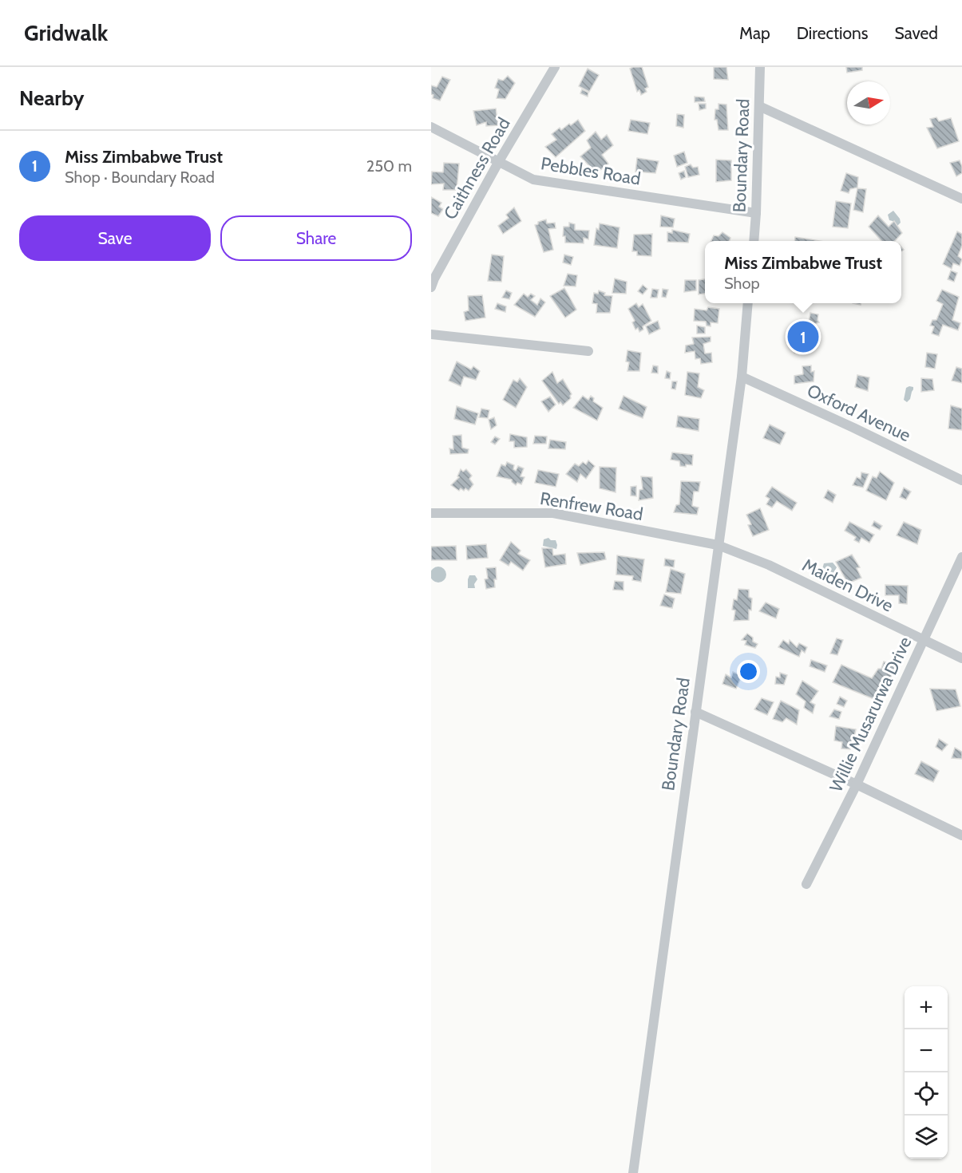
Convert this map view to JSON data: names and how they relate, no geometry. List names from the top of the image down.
{
  "streets": {
    "street": [
      "Boundary Road",
      "Caithness Road",
      "Pebbles Road",
      "Oxford Avenue",
      "Renfrew Road",
      "Maiden Drive",
      "Willie Musarurwa Drive"
    ]
  },
  "crossings": [
    ["Boundary Road", "Pebbles Road"],
    ["Boundary Road", "Oxford Avenue"],
    ["Boundary Road", "Renfrew Road"],
    ["Boundary Road", "Maiden Drive"],
    ["Caithness Road", "Pebbles Road"],
    ["Renfrew Road", "Maiden Drive"],
    ["Maiden Drive", "Willie Musarurwa Drive"]
  ],
  "north": "right",
  "page": {
    "header": "Gridwalk",
    "nav": ["Map", "Directions", "Saved"],
    "heading": "Nearby",
    "list": [
      {
        "mark": "1",
        "name": "Miss Zimbabwe Trust",
        "note": "Shop · Boundary Road",
        "value": "250 m"
      }
    ],
    "buttons": ["Save", "Share"],
    "popup": ["Miss Zimbabwe Trust", "Shop"],
    "pins": "1",
    "map_buttons": ["+", "−"]
  }
}
